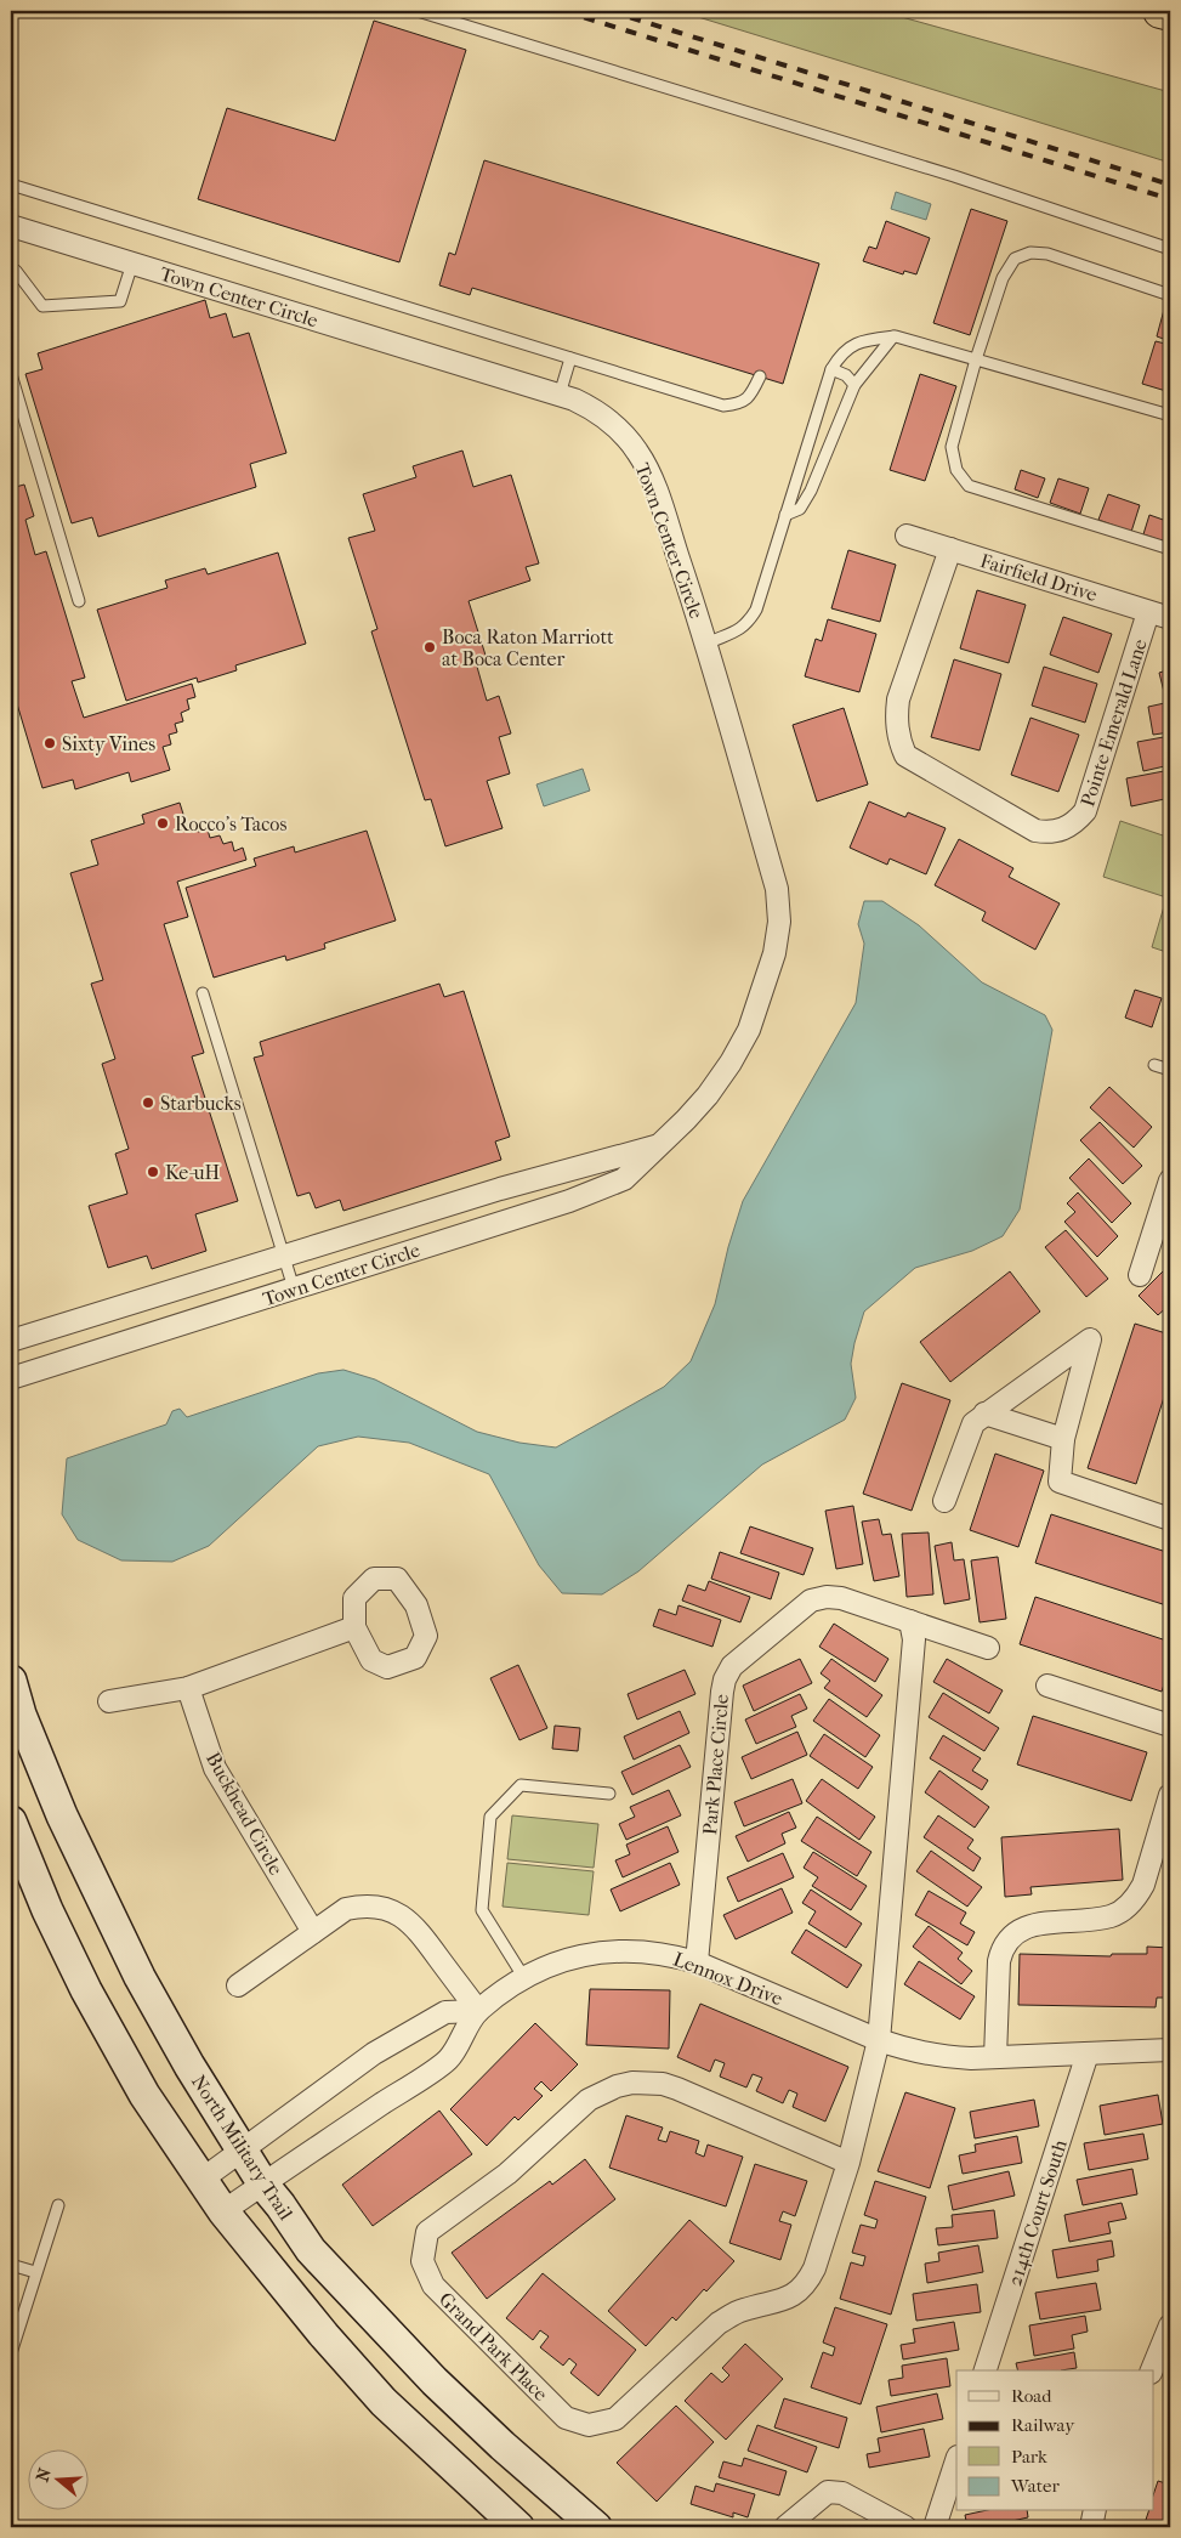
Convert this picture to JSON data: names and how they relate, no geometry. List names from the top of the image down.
{
  "streets": {
    "main road": ["North Military Trail"],
    "street": [
      "Town Center Circle",
      "Fairfield Drive",
      "Pointe Emerald Lane",
      "Park Place Circle",
      "Buckhead Circle",
      "Lennox Drive",
      "214th Court South",
      "Grand Park Place"
    ]
  },
  "crossings": [
    ["Fairfield Drive", "Pointe Emerald Lane"],
    ["Park Place Circle", "Lennox Drive"],
    ["Lennox Drive", "North Military Trail"],
    ["Lennox Drive", "214th Court South"],
    ["Lennox Drive", "Grand Park Place"]
  ],
  "places": [
    "Boca Raton Marriott at Boca Center",
    "Sixty Vines",
    "Rocco's Tacos",
    "Starbucks",
    "Ke-uH"
  ],
  "legend": [
    "Road",
    "Railway",
    "Park",
    "Water"
  ],
  "north": "left"
}
